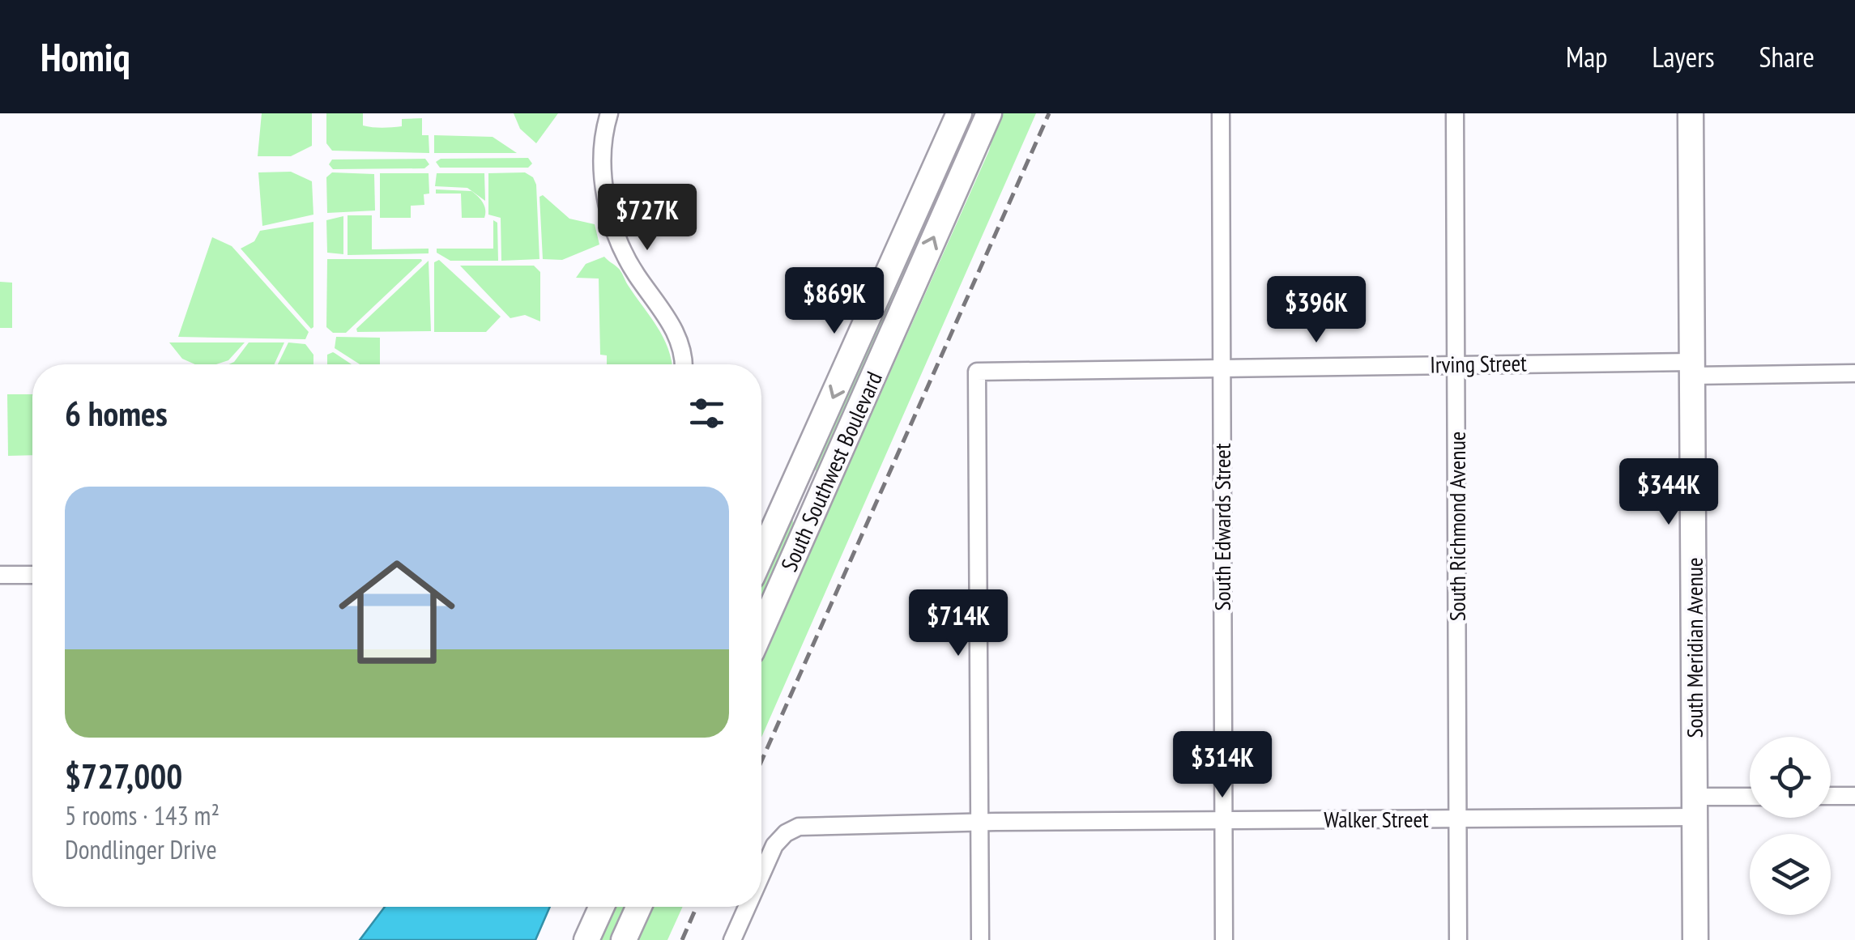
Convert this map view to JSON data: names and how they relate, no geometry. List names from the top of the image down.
{
  "streets": {
    "main road": ["South Southwest Boulevard", "South Meridian Avenue"],
    "street": [
      "Irving Street",
      "South Richmond Avenue",
      "South Edwards Street",
      "Walker Street"
    ]
  },
  "crossings": [
    ["Irving Street", "South Richmond Avenue"],
    ["Irving Street", "South Edwards Street"],
    ["Irving Street", "South Meridian Avenue"],
    ["Irving Street", "Walker Street"],
    ["South Richmond Avenue", "Walker Street"],
    ["South Edwards Street", "Walker Street"],
    ["South Meridian Avenue", "Walker Street"]
  ],
  "page": {
    "header": "Homiq",
    "nav": ["Map", "Layers", "Share"],
    "price": [
      "$727K",
      "$869K",
      "$396K",
      "$344K",
      "$714K",
      "$314K"
    ],
    "heading": "6 homes",
    "list": [
      {
        "name": "$727,000",
        "note": "5 rooms · 143 m² · Dondlinger Drive"
      }
    ]
  }
}
